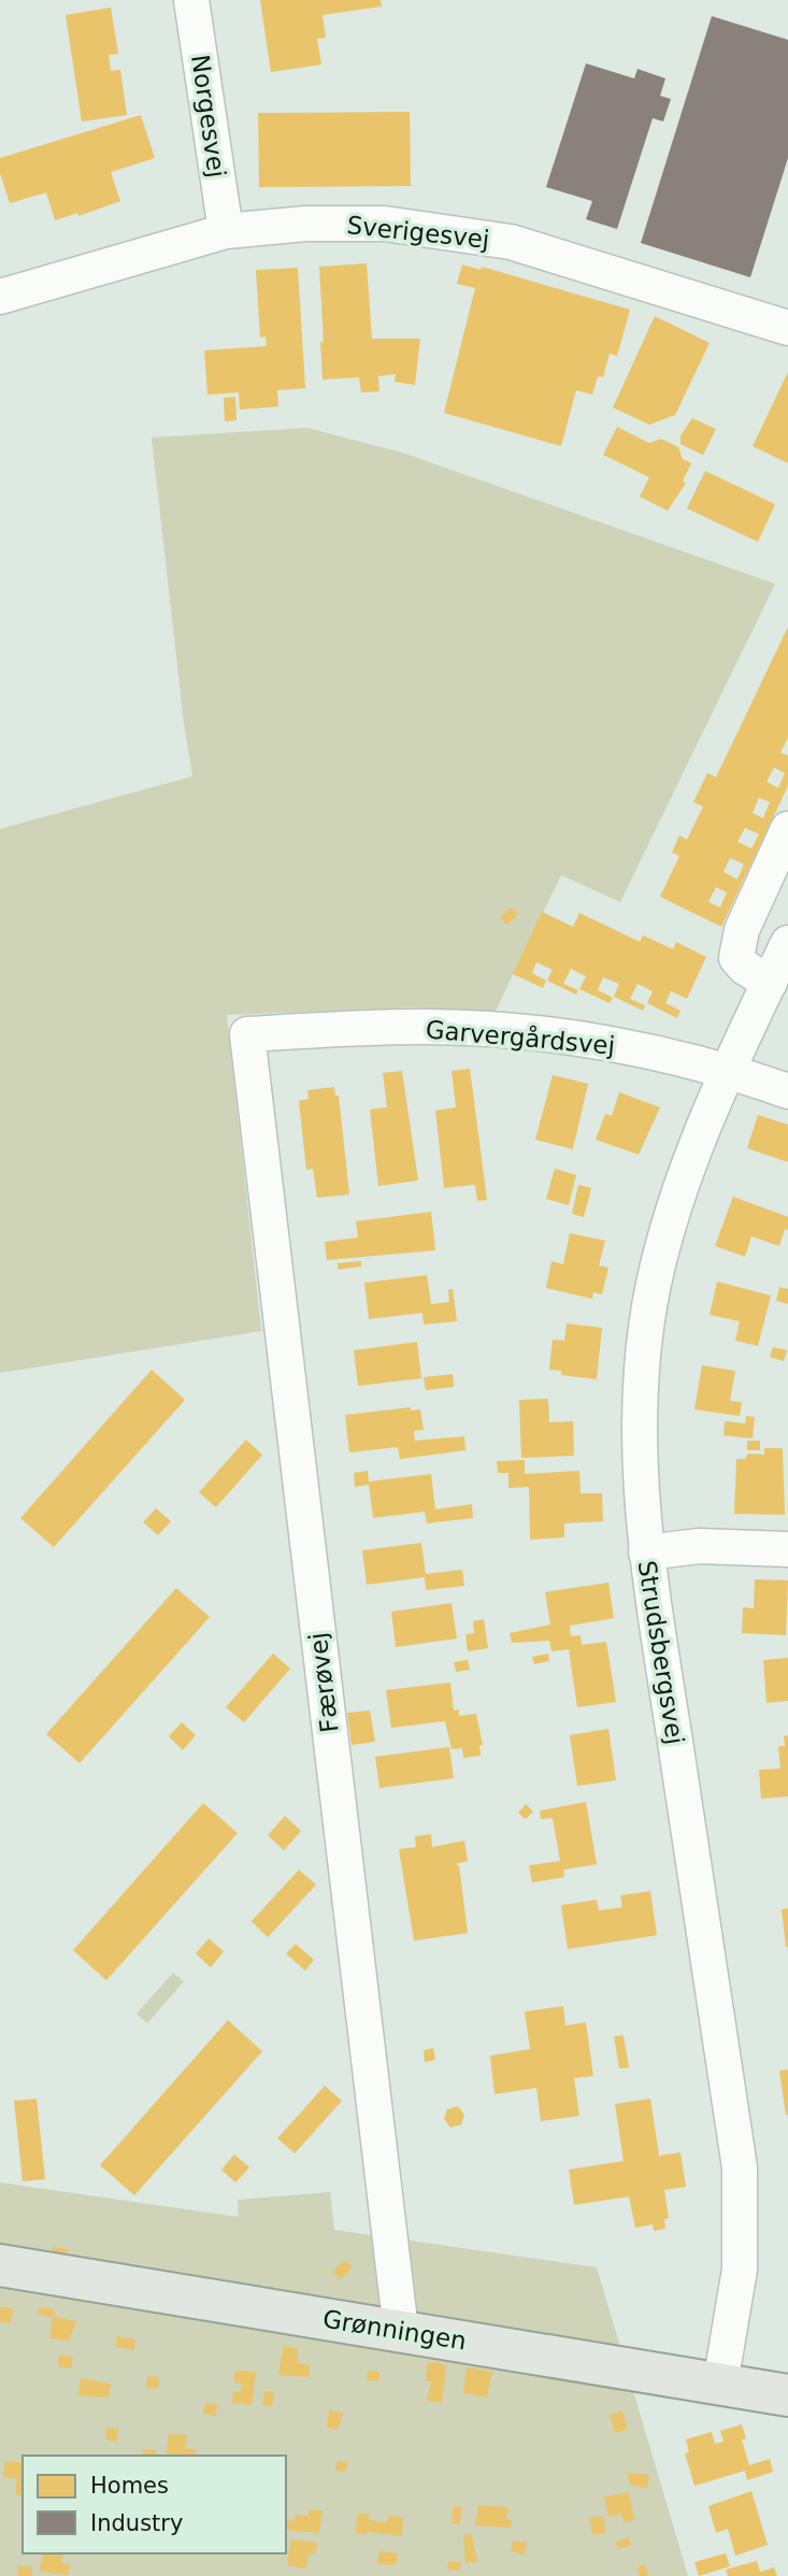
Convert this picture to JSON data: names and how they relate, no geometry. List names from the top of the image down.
{
  "streets": {
    "main road": ["Grønningen"],
    "street": [
      "Norgesvej",
      "Sverigesvej",
      "Garvergårdsvej",
      "Strudsbergsvej",
      "Færøvej"
    ]
  },
  "crossings": [
    ["Norgesvej", "Sverigesvej"],
    ["Garvergårdsvej", "Strudsbergsvej"],
    ["Garvergårdsvej", "Færøvej"],
    ["Strudsbergsvej", "Grønningen"],
    ["Færøvej", "Grønningen"]
  ],
  "legend": ["Homes", "Industry"]
}
